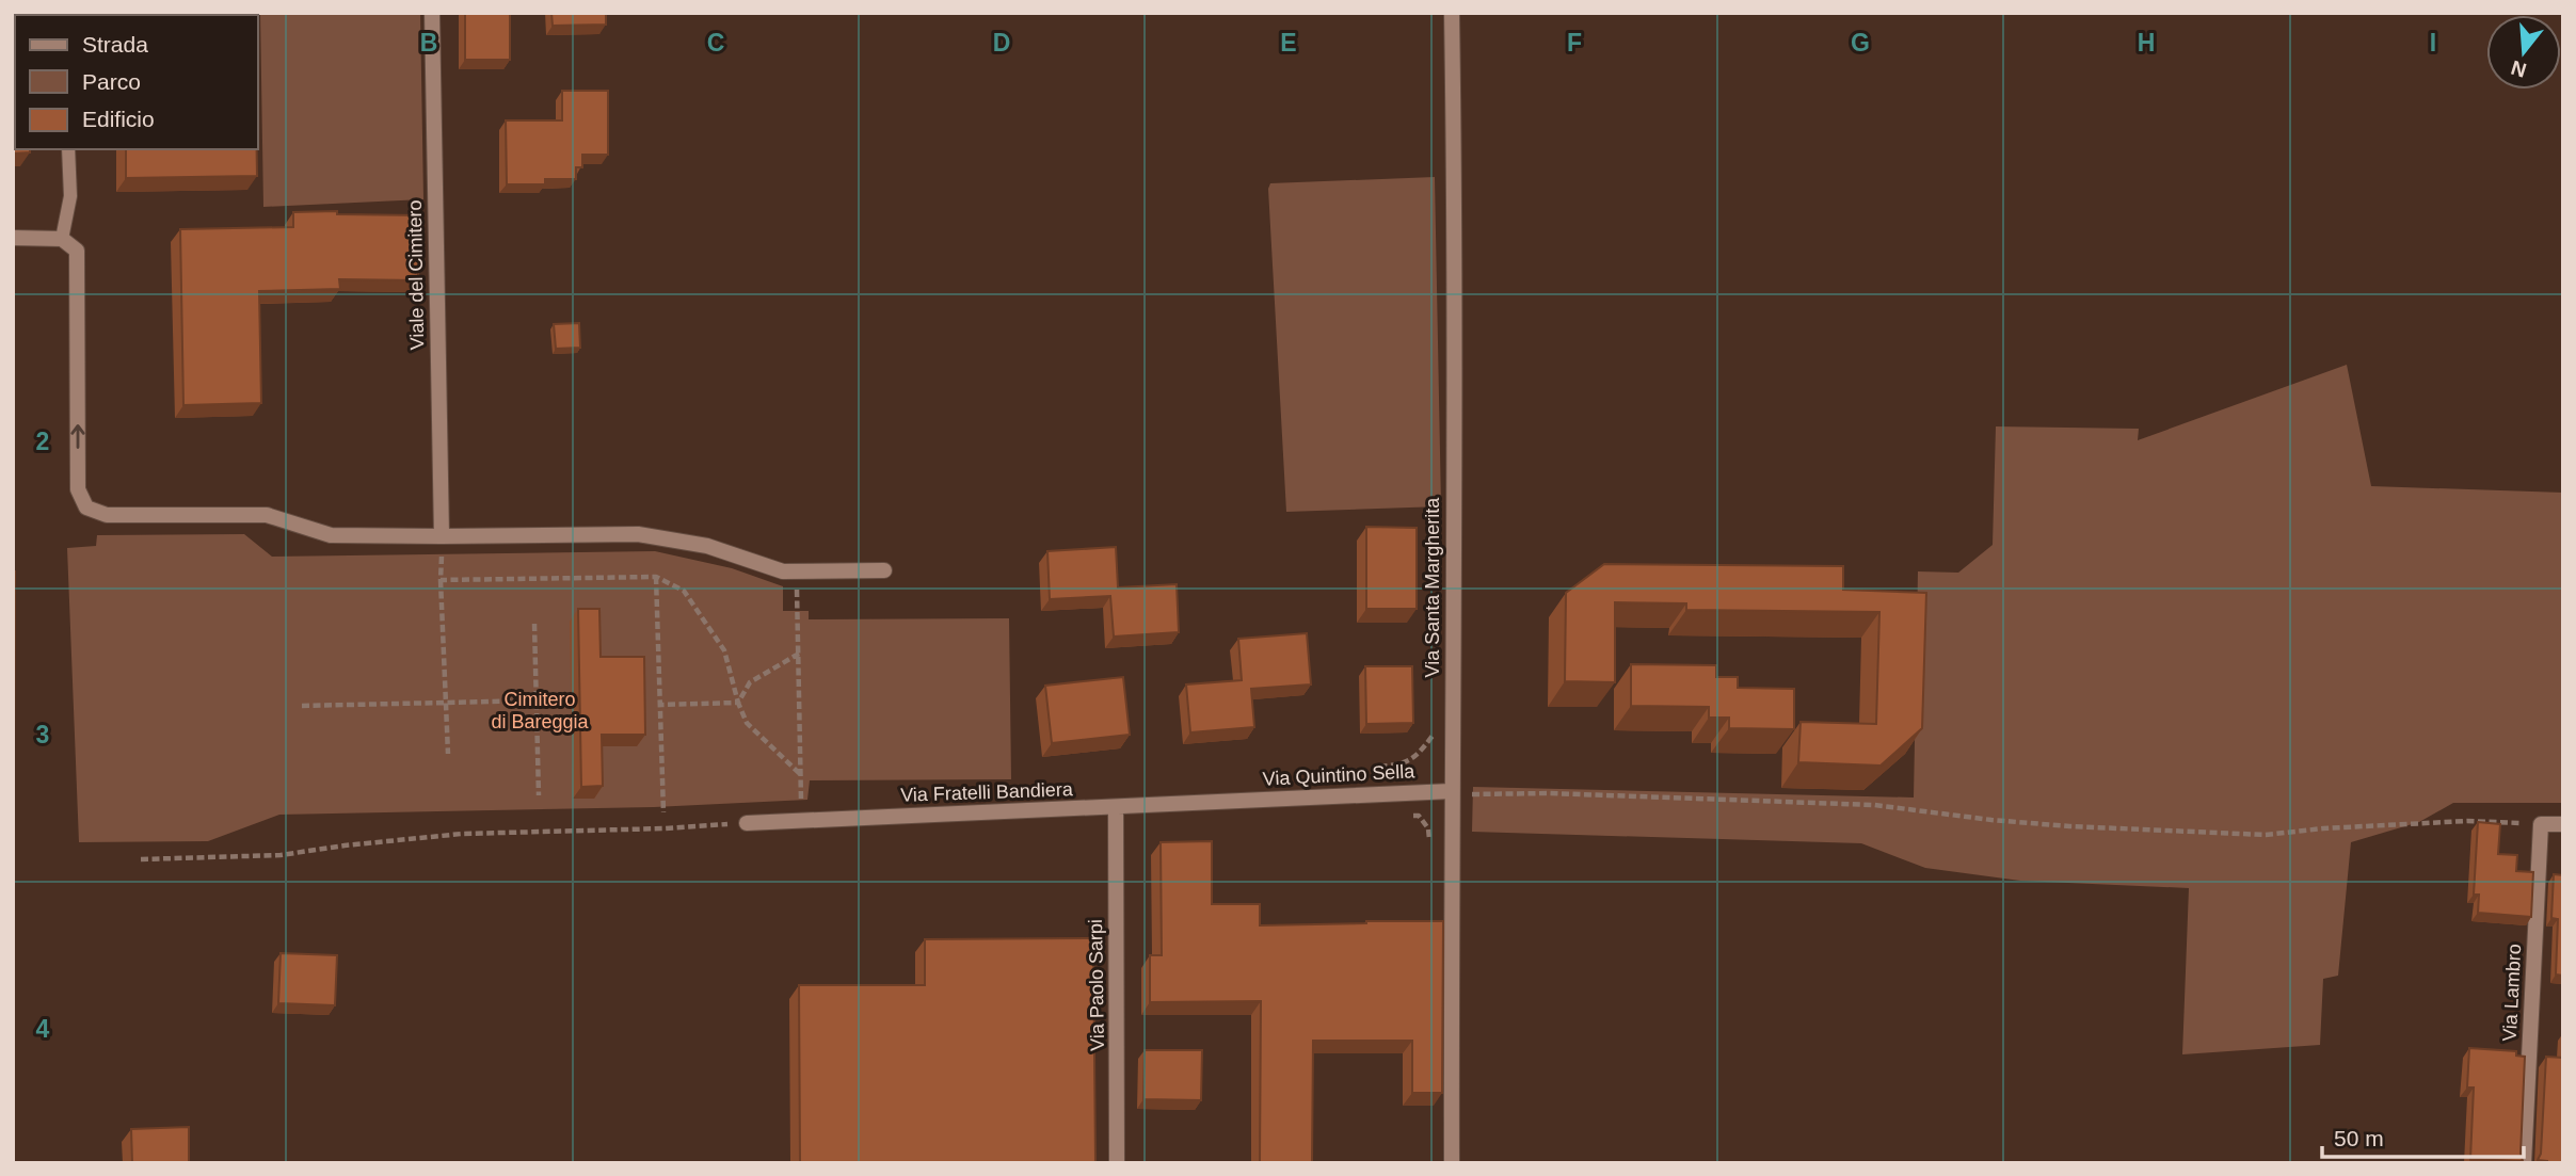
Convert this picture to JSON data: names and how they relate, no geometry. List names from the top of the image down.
{
  "streets": {
    "street": [
      "Viale del Cimitero",
      "Via Santa Margherita",
      "Via Quintino Sella",
      "Via Fratelli Bandiera",
      "Via Paolo Sarpi",
      "Via Lambro"
    ]
  },
  "crossings": [
    ["Via Santa Margherita", "Via Quintino Sella"],
    ["Via Quintino Sella", "Via Fratelli Bandiera"],
    ["Via Fratelli Bandiera", "Via Paolo Sarpi"]
  ],
  "parks": ["Cimitero di Bareggia"],
  "legend": ["Strada", "Parco", "Edificio"],
  "scale_bar": "50 m",
  "north": "bottom",
  "grid": {
    "columns": [
      "B",
      "C",
      "D",
      "E",
      "F",
      "G",
      "H",
      "I"
    ],
    "rows": ["2", "3", "4"]
  }
}
